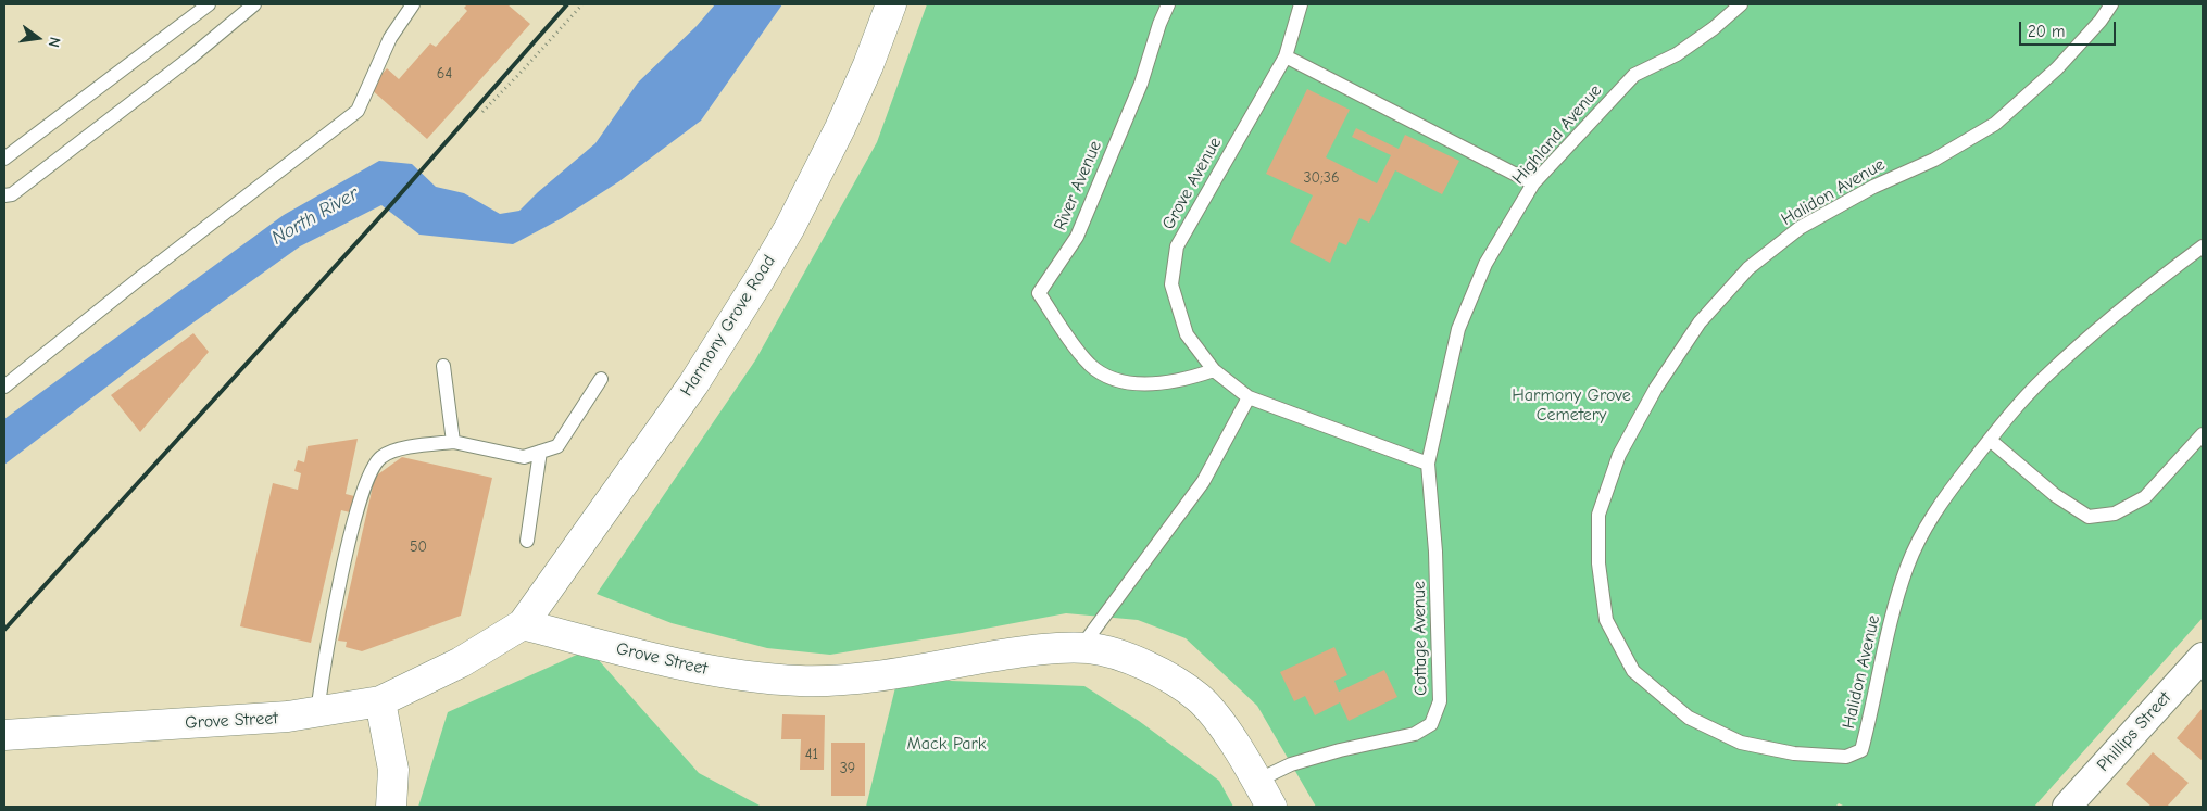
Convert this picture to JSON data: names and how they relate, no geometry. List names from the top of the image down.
{
  "streets": {
    "street": ["Harmony Grove Road", "Grove Street", "Phillips Street"],
    "lane": [
      "Highland Avenue",
      "Grove Avenue",
      "River Avenue",
      "Halidon Avenue",
      "Cottage Avenue"
    ]
  },
  "crossings": [
    ["Highland Avenue", "Grove Avenue"],
    ["Highland Avenue", "Cottage Avenue"],
    ["Grove Avenue", "River Avenue"],
    ["Grove Avenue", "Cottage Avenue"],
    ["Harmony Grove Road", "Grove Street"],
    ["Cottage Avenue", "Grove Street"]
  ],
  "water": ["North River"],
  "parks": ["Harmony Grove Cemetery", "Mack Park"],
  "house_numbers": [
    "64",
    "30;36",
    "50",
    "41",
    "39"
  ],
  "scale_bar": "20 m",
  "north": "right"
}
